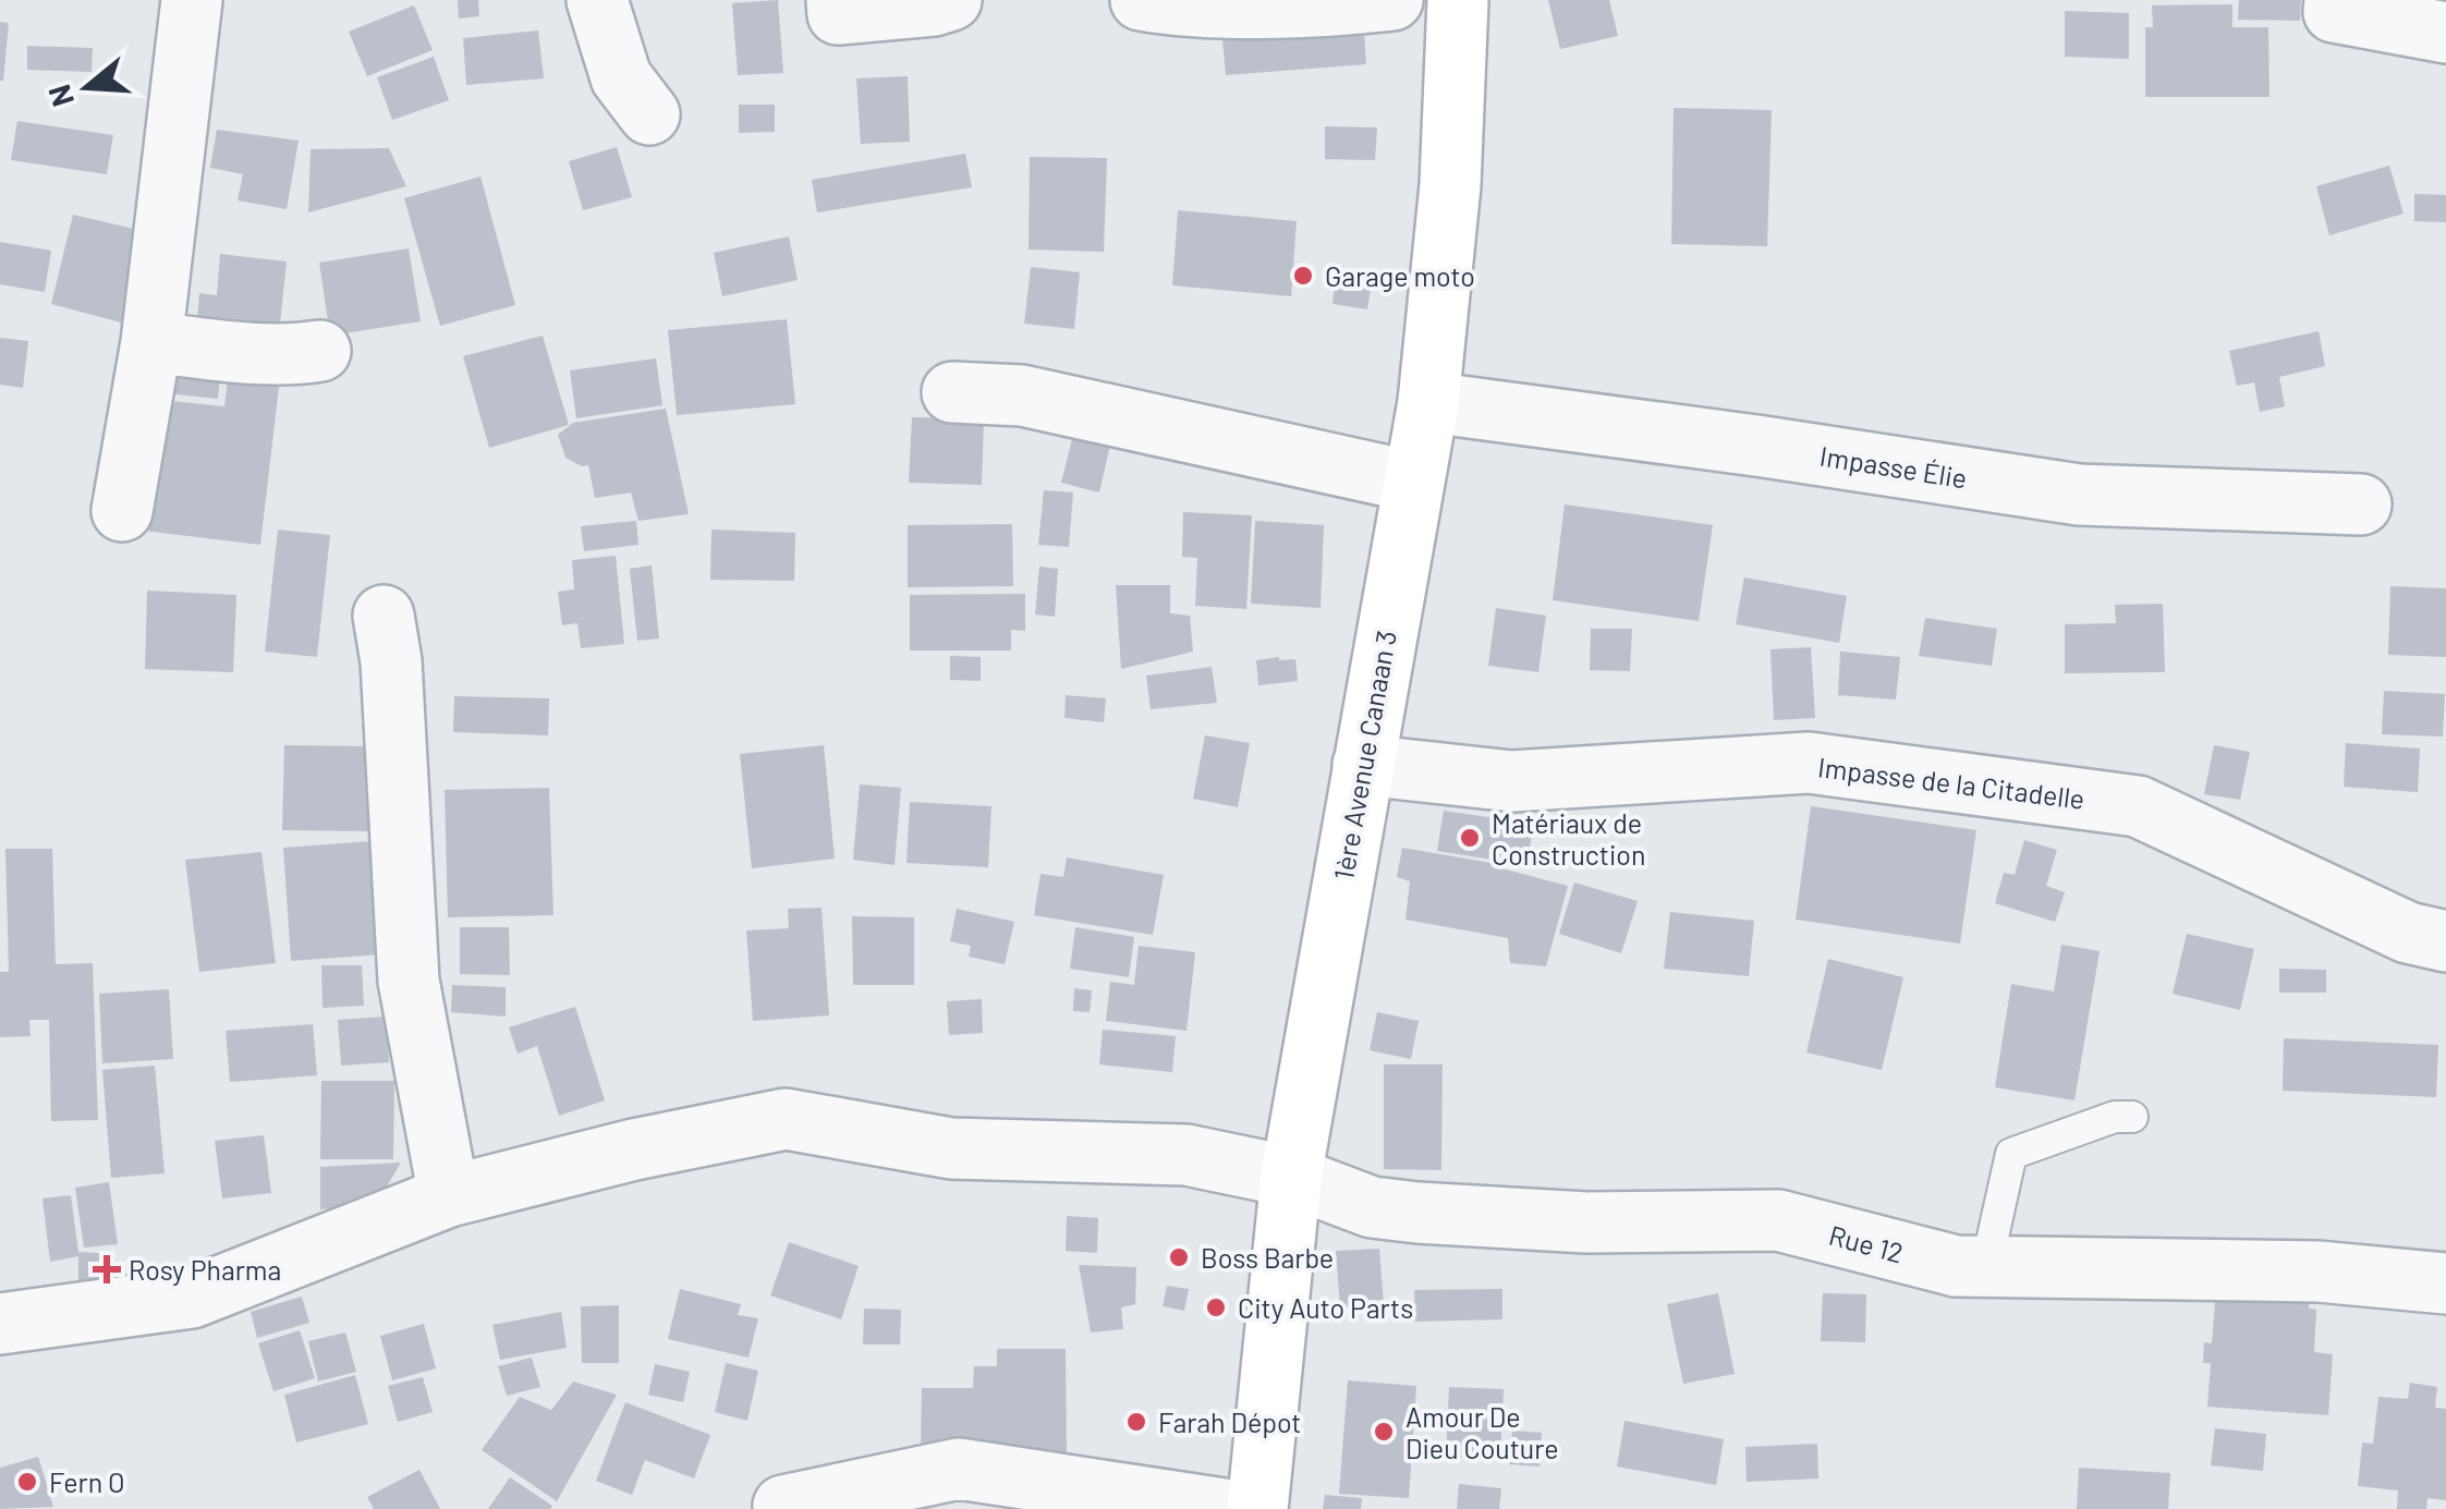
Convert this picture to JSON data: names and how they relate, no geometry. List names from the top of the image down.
{
  "streets": {
    "main road": ["1ère Avenue Canaan 3"],
    "street": ["Impasse Élie", "Impasse de la Citadelle", "Rue 12"]
  },
  "crossings": [
    ["Impasse Élie", "1ère Avenue Canaan 3"],
    ["1ère Avenue Canaan 3", "Impasse de la Citadelle"],
    ["1ère Avenue Canaan 3", "Rue 12"]
  ],
  "places": {
    "other": [
      "Garage moto",
      "Matériaux de Construction",
      "Boss Barbe",
      "City Auto Parts",
      "Farah Dépot",
      "Amour De Dieu Couture",
      "Fern O"
    ],
    "health": ["Rosy Pharma"]
  },
  "north": "left"
}
